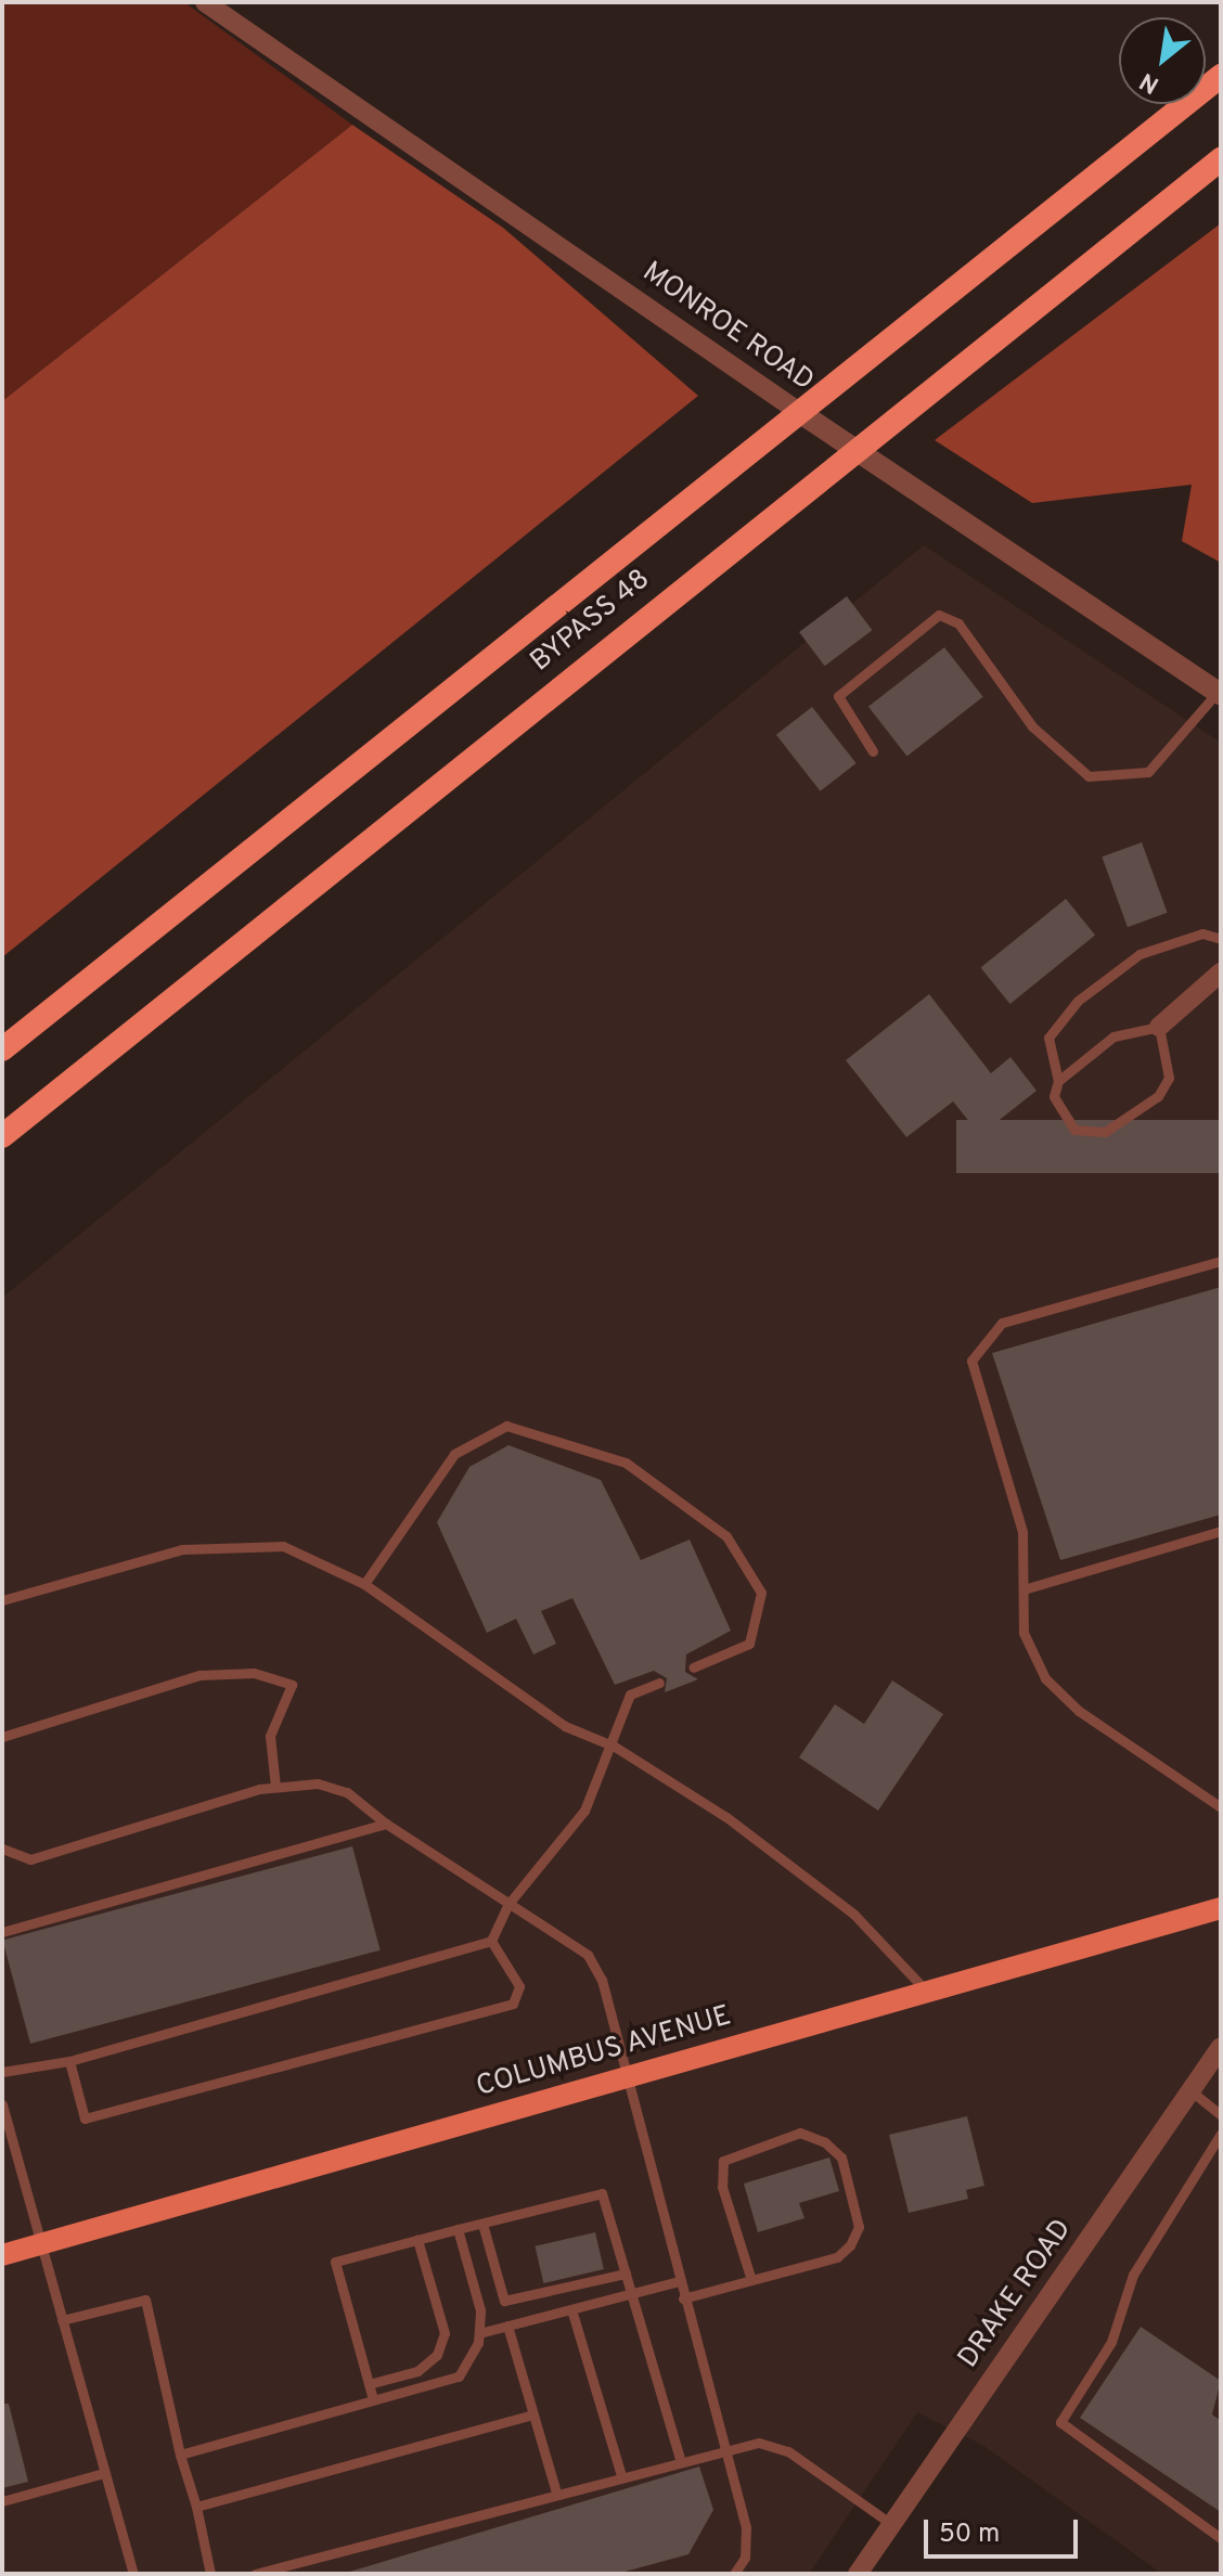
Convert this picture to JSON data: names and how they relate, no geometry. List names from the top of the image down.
{
  "streets": {
    "highway": ["BYPASS 48"],
    "main road": ["COLUMBUS AVENUE"],
    "street": ["MONROE ROAD", "DRAKE ROAD"]
  },
  "crossings": [
    ["MONROE ROAD", "BYPASS 48"]
  ],
  "scale_bar": "50 m",
  "north": "bottom left"
}
